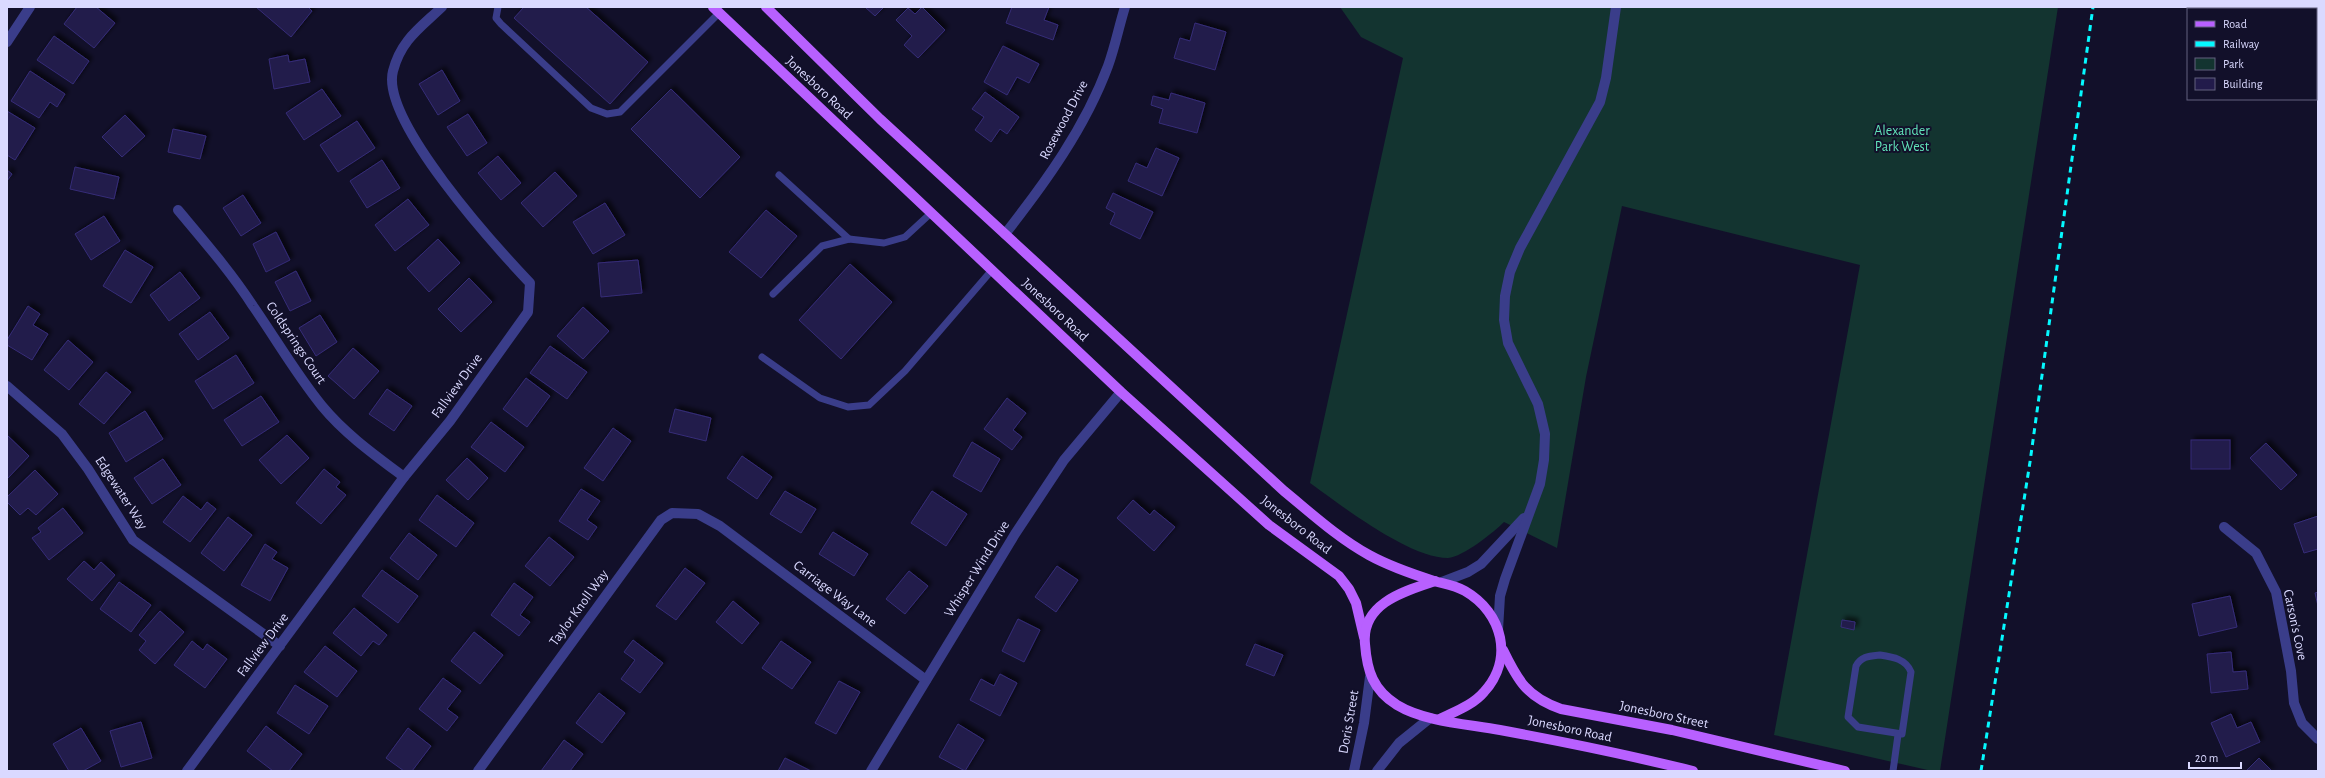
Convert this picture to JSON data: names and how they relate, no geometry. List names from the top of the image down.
{
  "streets": {
    "main road": ["Jonesboro Road", "Jonesboro Street"],
    "street": [
      "Rosewood Drive",
      "Coldsprings Court",
      "Fallview Drive",
      "Edgewater Way",
      "Whisper Wind Drive",
      "Carriage Way Lane",
      "Taylor Knoll Way",
      "Carson's Cove",
      "Doris Street"
    ]
  },
  "crossings": [
    ["Jonesboro Road", "Rosewood Drive"],
    ["Jonesboro Road", "Whisper Wind Drive"],
    ["Jonesboro Road", "Jonesboro Street"],
    ["Jonesboro Road", "Doris Street"],
    ["Coldsprings Court", "Fallview Drive"],
    ["Fallview Drive", "Edgewater Way"],
    ["Whisper Wind Drive", "Carriage Way Lane"],
    ["Carriage Way Lane", "Taylor Knoll Way"],
    ["Jonesboro Street", "Doris Street"]
  ],
  "parks": ["Alexander Park West"],
  "legend": [
    "Road",
    "Railway",
    "Park",
    "Building"
  ],
  "scale_bar": "20 m"
}
